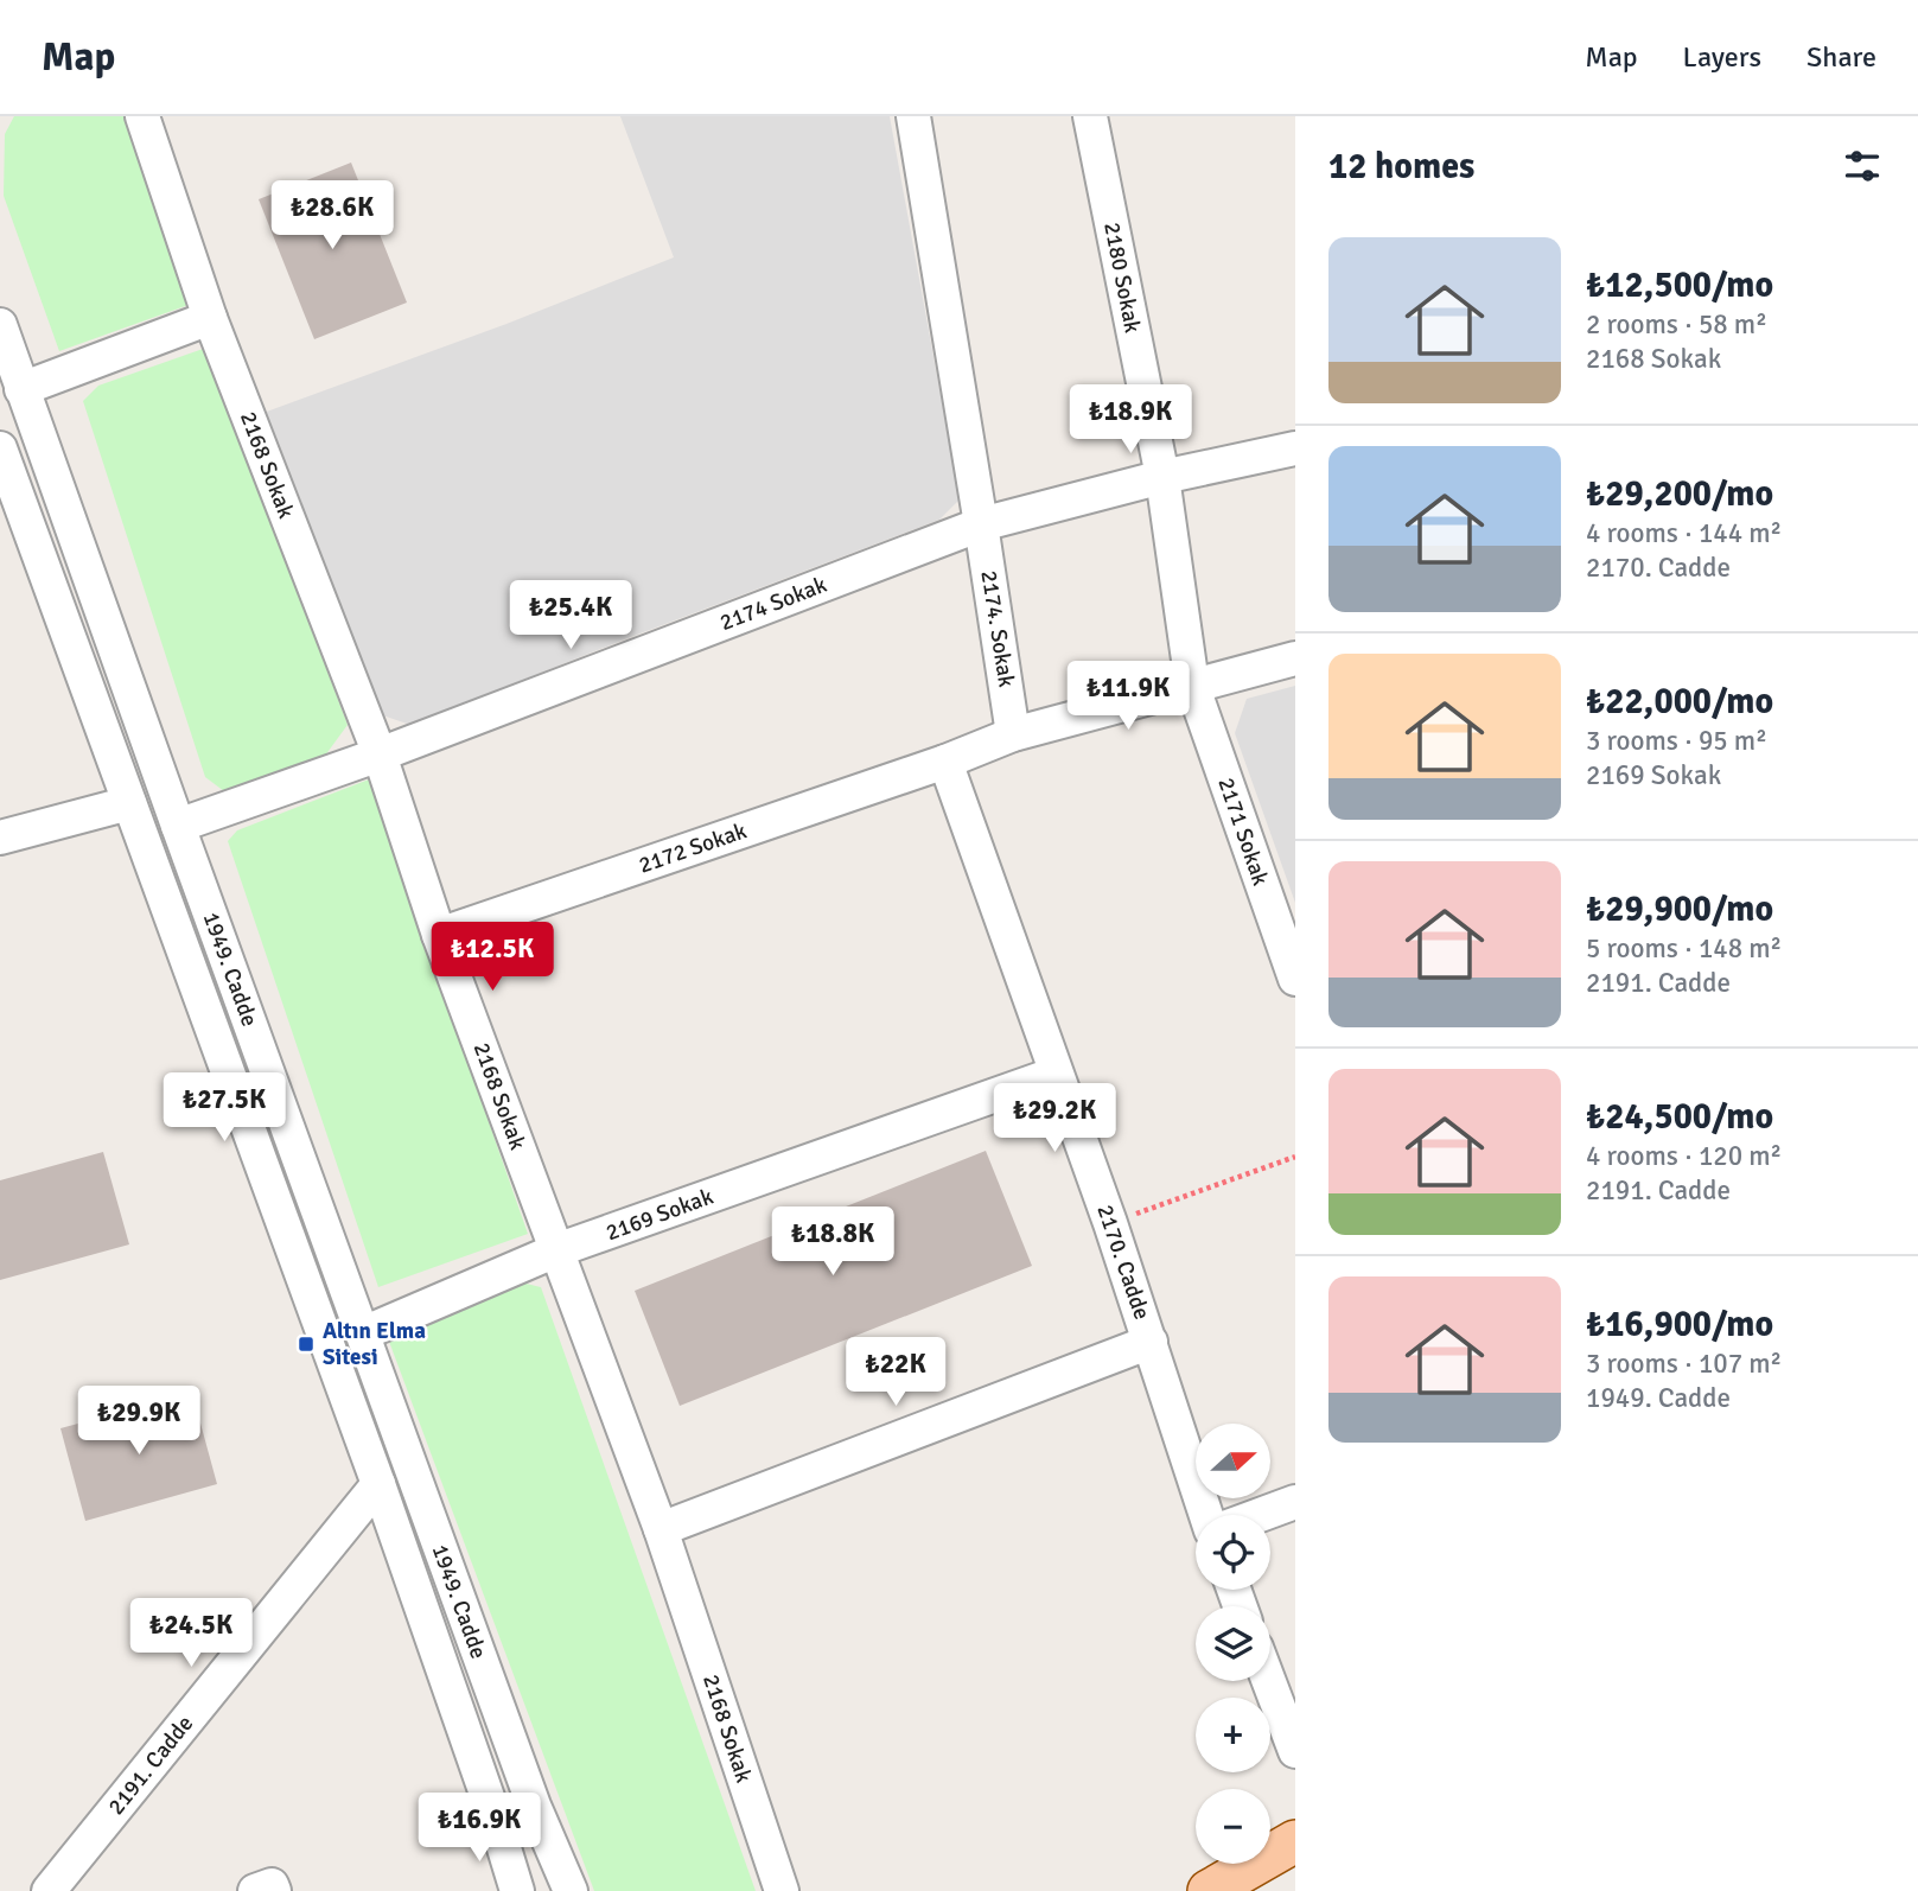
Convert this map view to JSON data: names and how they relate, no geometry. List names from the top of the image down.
{
  "streets": {
    "street": [
      "2180 Sokak",
      "2168 Sokak",
      "2174 Sokak",
      "2174. Sokak",
      "2171 Sokak",
      "2172 Sokak",
      "1949. Cadde",
      "2169 Sokak",
      "2170. Cadde",
      "2191. Cadde"
    ]
  },
  "crossings": [
    ["2180 Sokak", "2174 Sokak"],
    ["2180 Sokak", "2171 Sokak"],
    ["2180 Sokak", "2172 Sokak"],
    ["2168 Sokak", "2174 Sokak"],
    ["2168 Sokak", "2172 Sokak"],
    ["2168 Sokak", "2169 Sokak"],
    ["2174 Sokak", "2174. Sokak"],
    ["2174 Sokak", "1949. Cadde"],
    ["2174. Sokak", "2172 Sokak"],
    ["2171 Sokak", "2172 Sokak"],
    ["2172 Sokak", "2170. Cadde"],
    ["1949. Cadde", "2169 Sokak"],
    ["1949. Cadde", "2191. Cadde"],
    ["2169 Sokak", "2170. Cadde"]
  ],
  "places": {
    "transit": ["Altın Elma Sitesi"]
  },
  "north": "right",
  "page": {
    "header": "Map",
    "nav": ["Map", "Layers", "Share"],
    "heading": "12 homes",
    "price": [
      "₺28.6K",
      "₺18.9K",
      "₺25.4K",
      "₺11.9K",
      "₺12.5K",
      "₺27.5K",
      "₺29.2K",
      "₺18.8K",
      "₺22K",
      "₺29.9K",
      "₺24.5K",
      "₺16.9K"
    ],
    "list": [
      {
        "name": "₺12,500/mo",
        "note": "2 rooms · 58 m² · 2168 Sokak"
      },
      {
        "name": "₺29,200/mo",
        "note": "4 rooms · 144 m² · 2170. Cadde"
      },
      {
        "name": "₺22,000/mo",
        "note": "3 rooms · 95 m² · 2169 Sokak"
      },
      {
        "name": "₺29,900/mo",
        "note": "5 rooms · 148 m² · 2191. Cadde"
      },
      {
        "name": "₺24,500/mo",
        "note": "4 rooms · 120 m² · 2191. Cadde"
      },
      {
        "name": "₺16,900/mo",
        "note": "3 rooms · 107 m² · 1949. Cadde"
      }
    ],
    "map_buttons": ["+", "−"]
  }
}
